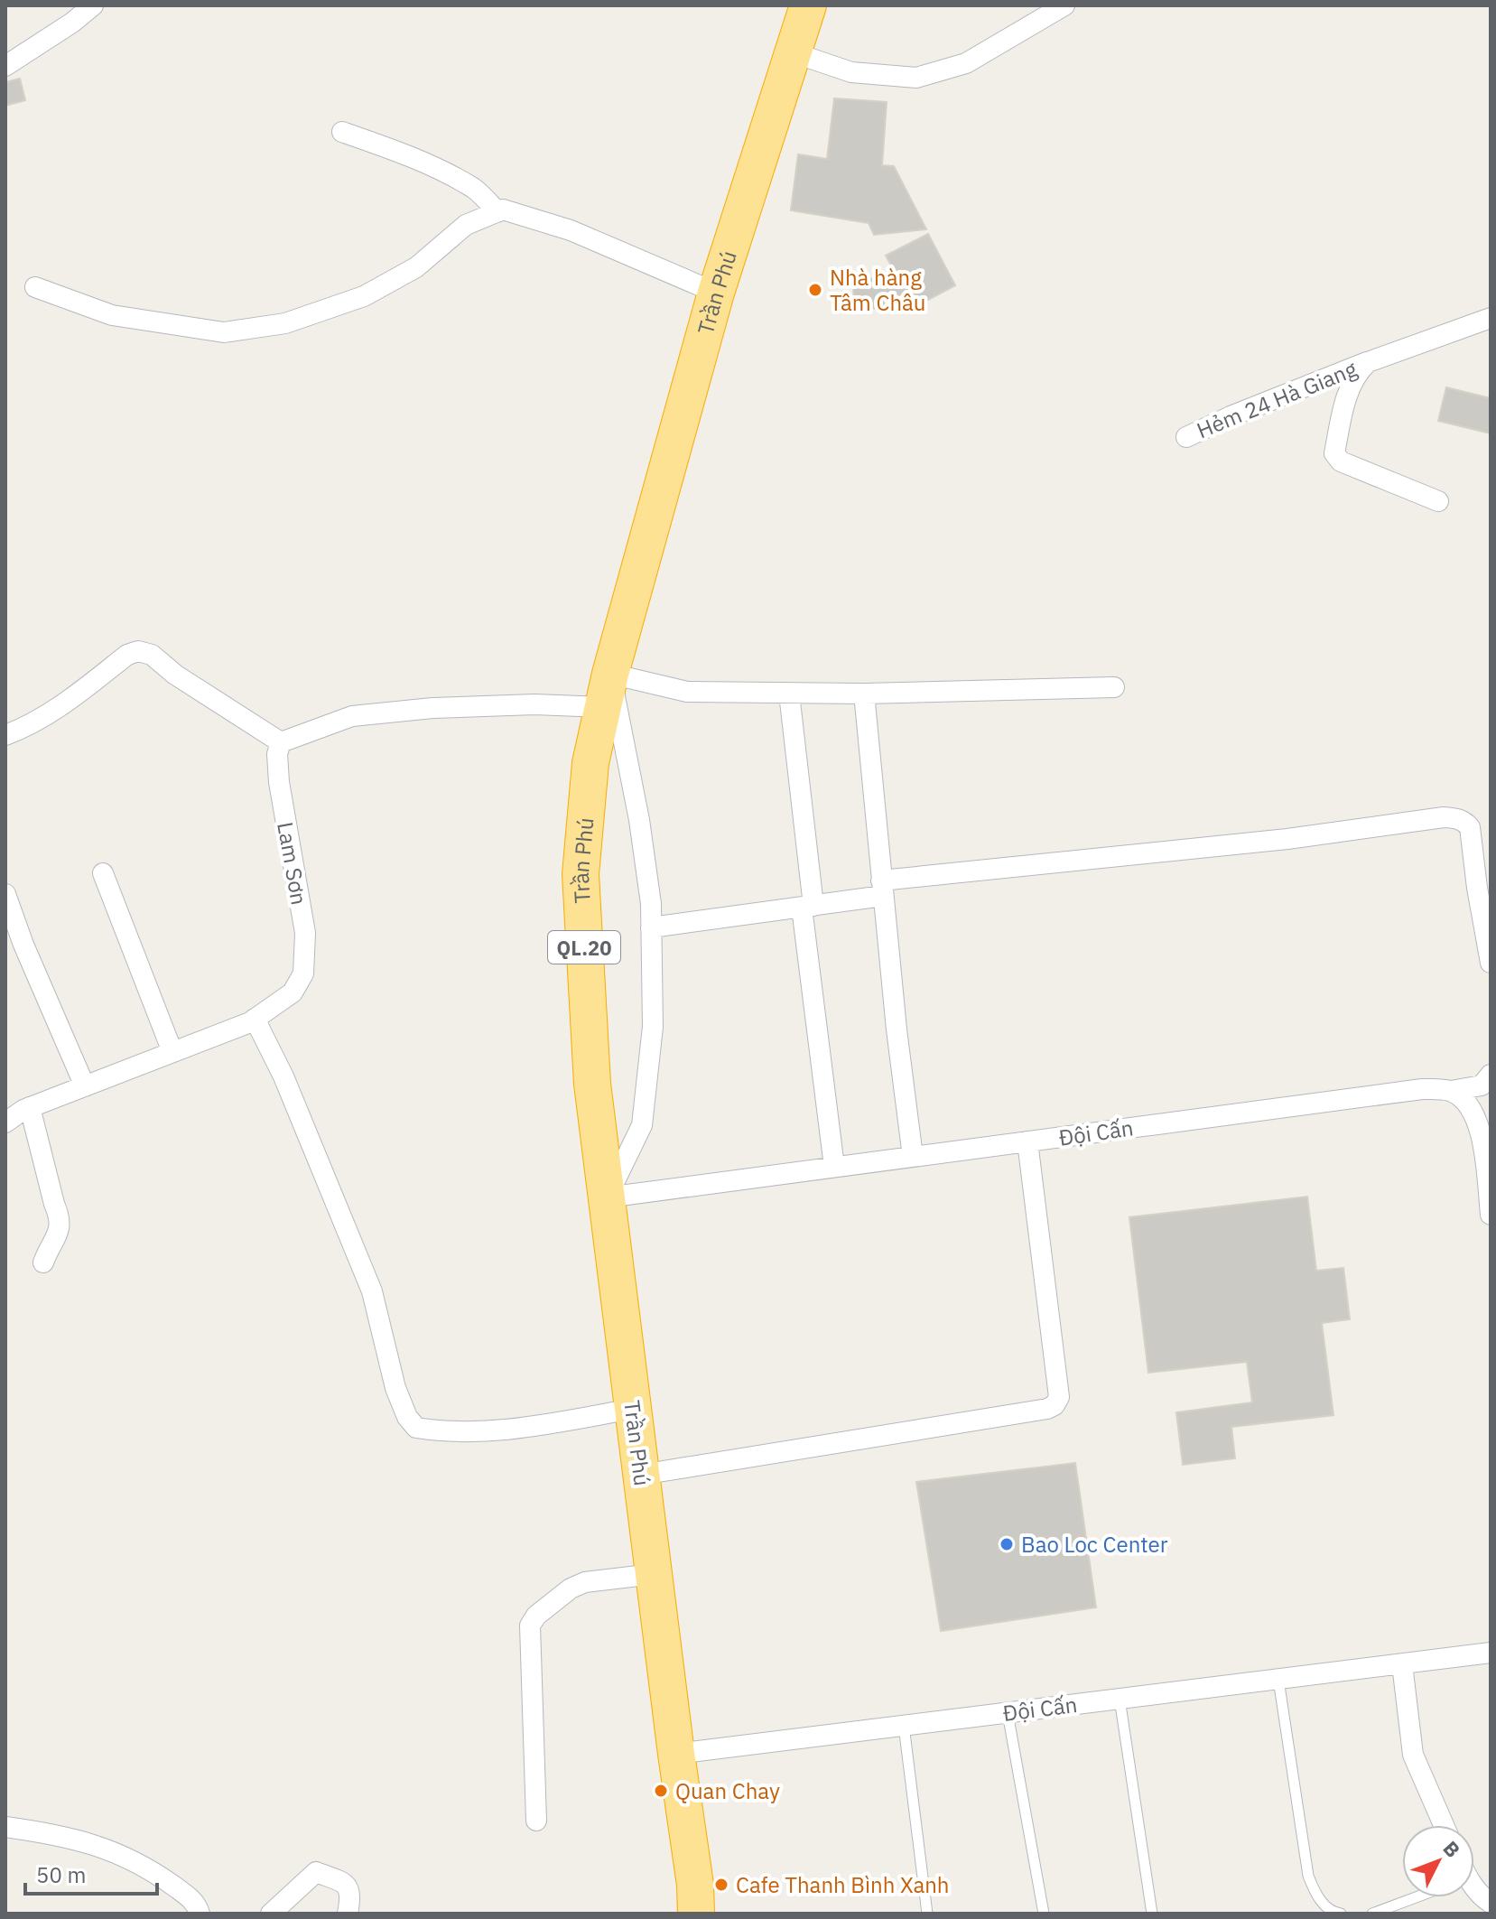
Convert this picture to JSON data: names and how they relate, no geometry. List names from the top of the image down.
{
  "streets": {
    "highway": ["Trần Phú", "QL.20"],
    "street": ["Hẻm 24 Hà Giang", "Lam Sơn", "Đội Cấn"]
  },
  "crossings": [
    ["Trần Phú", "Đội Cấn"]
  ],
  "places": [
    "Nhà hàng Tâm Châu",
    "Bao Loc Center",
    "Quan Chay",
    "Cafe Thanh Bình Xanh"
  ],
  "scale_bar": "50 m",
  "north": "top right"
}
